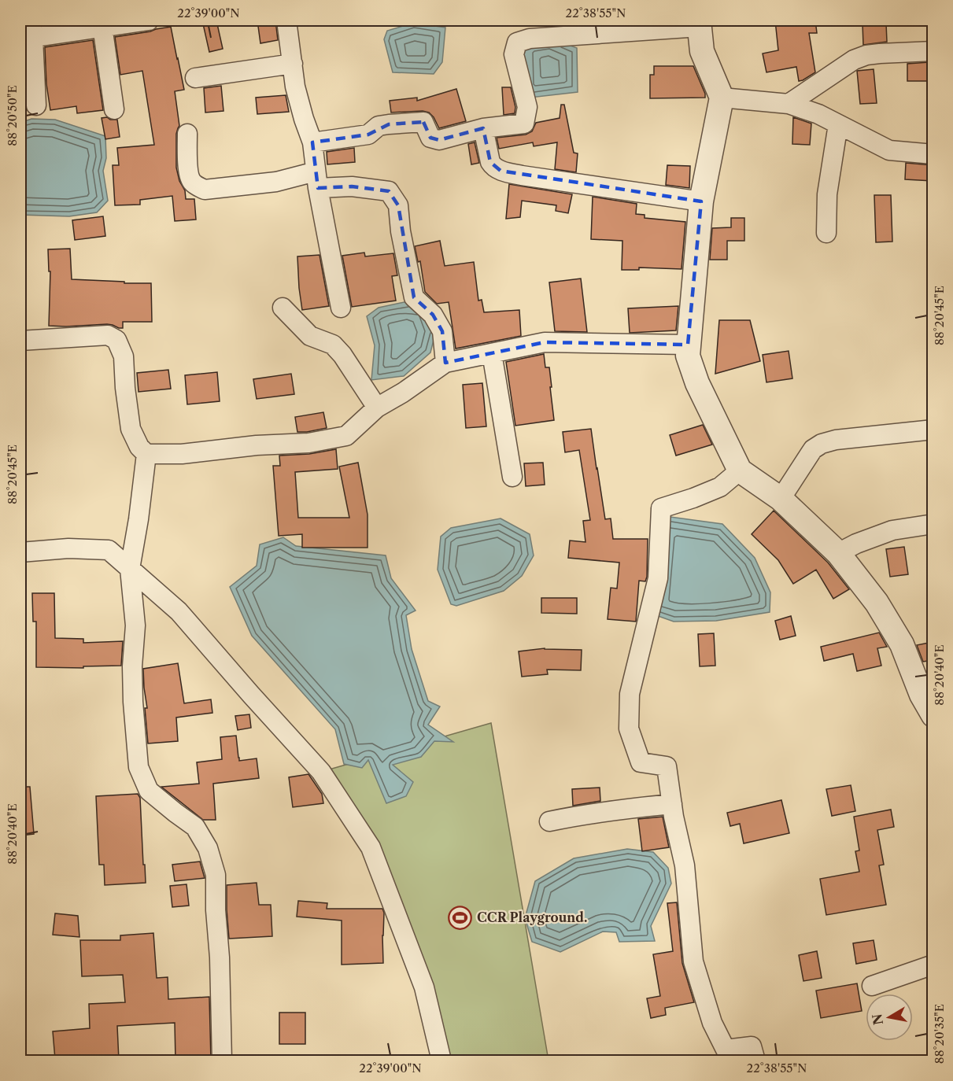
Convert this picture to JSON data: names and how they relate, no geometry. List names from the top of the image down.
{
  "places": {
    "sports": ["CCR Playground."]
  },
  "north": "left",
  "coordinates": [
    "22°39'00\"N",
    "22°38'55\"N",
    "88°20'50\"E",
    "88°20'45\"E",
    "88°20'40\"E",
    "88°20'35\"E"
  ]
}
